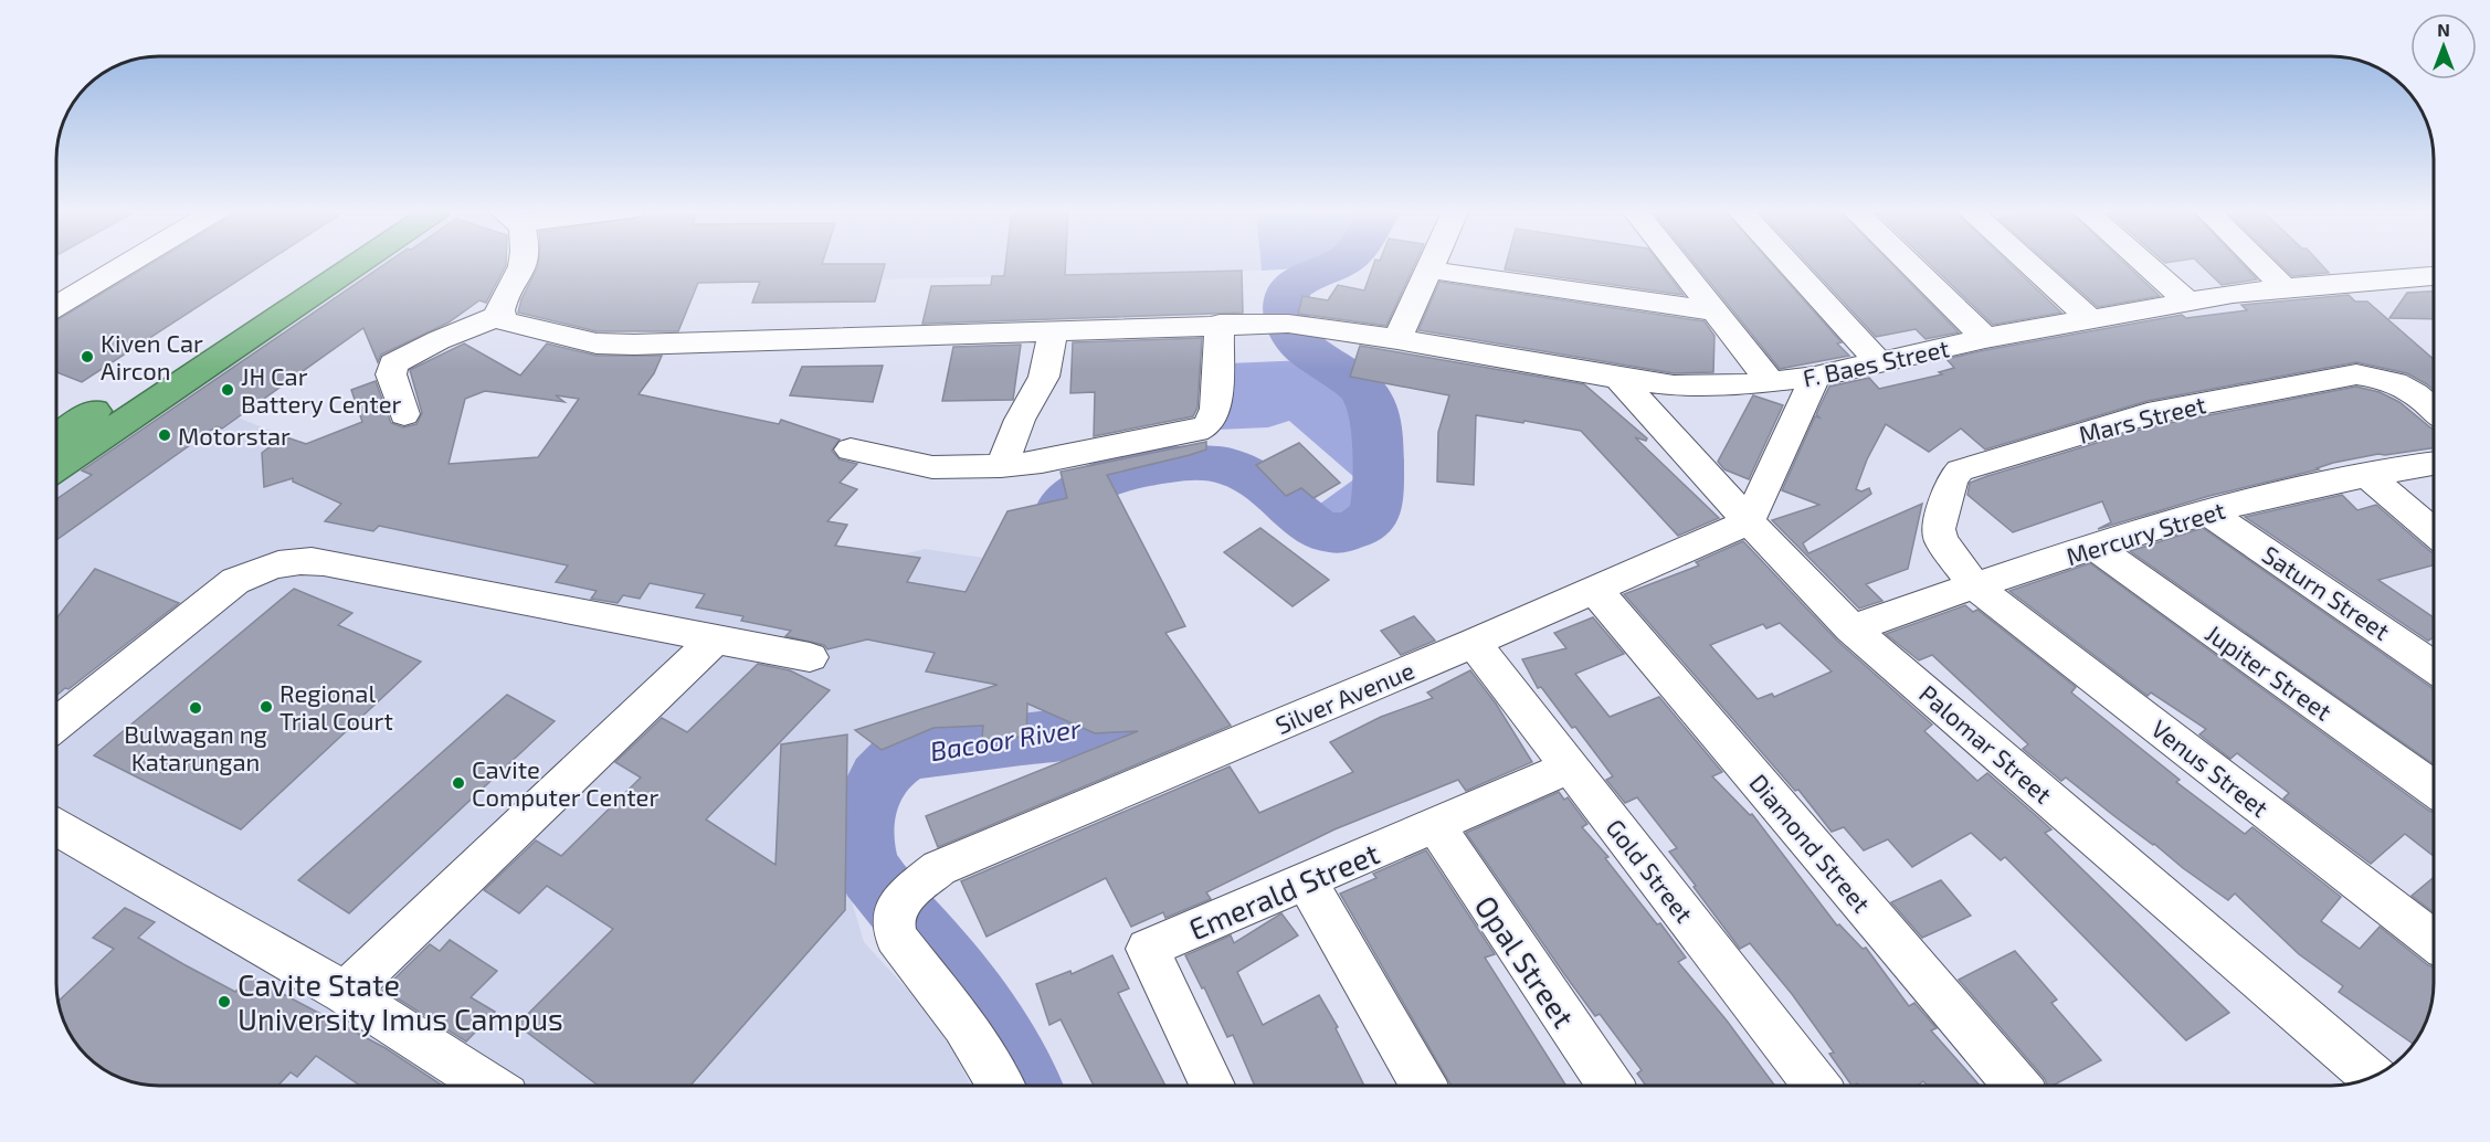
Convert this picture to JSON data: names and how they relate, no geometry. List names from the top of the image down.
{
  "streets": {
    "street": [
      "F. Baes Street",
      "Mars Street",
      "Mercury Street",
      "Saturn Street",
      "Jupiter Street",
      "Silver Avenue",
      "Palomar Street",
      "Venus Street",
      "Diamond Street",
      "Gold Street",
      "Emerald Street",
      "Opal Street"
    ]
  },
  "crossings": [
    ["F. Baes Street", "Palomar Street"],
    ["Mars Street", "Mercury Street"],
    ["Mars Street", "Venus Street"],
    ["Mercury Street", "Saturn Street"],
    ["Mercury Street", "Jupiter Street"],
    ["Mercury Street", "Palomar Street"],
    ["Mercury Street", "Venus Street"],
    ["Silver Avenue", "Palomar Street"],
    ["Silver Avenue", "Diamond Street"],
    ["Silver Avenue", "Gold Street"],
    ["Gold Street", "Emerald Street"],
    ["Emerald Street", "Opal Street"]
  ],
  "water": ["Bacoor River"],
  "places": [
    "Kiven Car Aircon",
    "JH Car Battery Center",
    "Motorstar",
    "Regional Trial Court",
    "Bulwagan ng Katarungan",
    "Cavite Computer Center",
    "Cavite State University Imus Campus"
  ],
  "north": "top"
}
